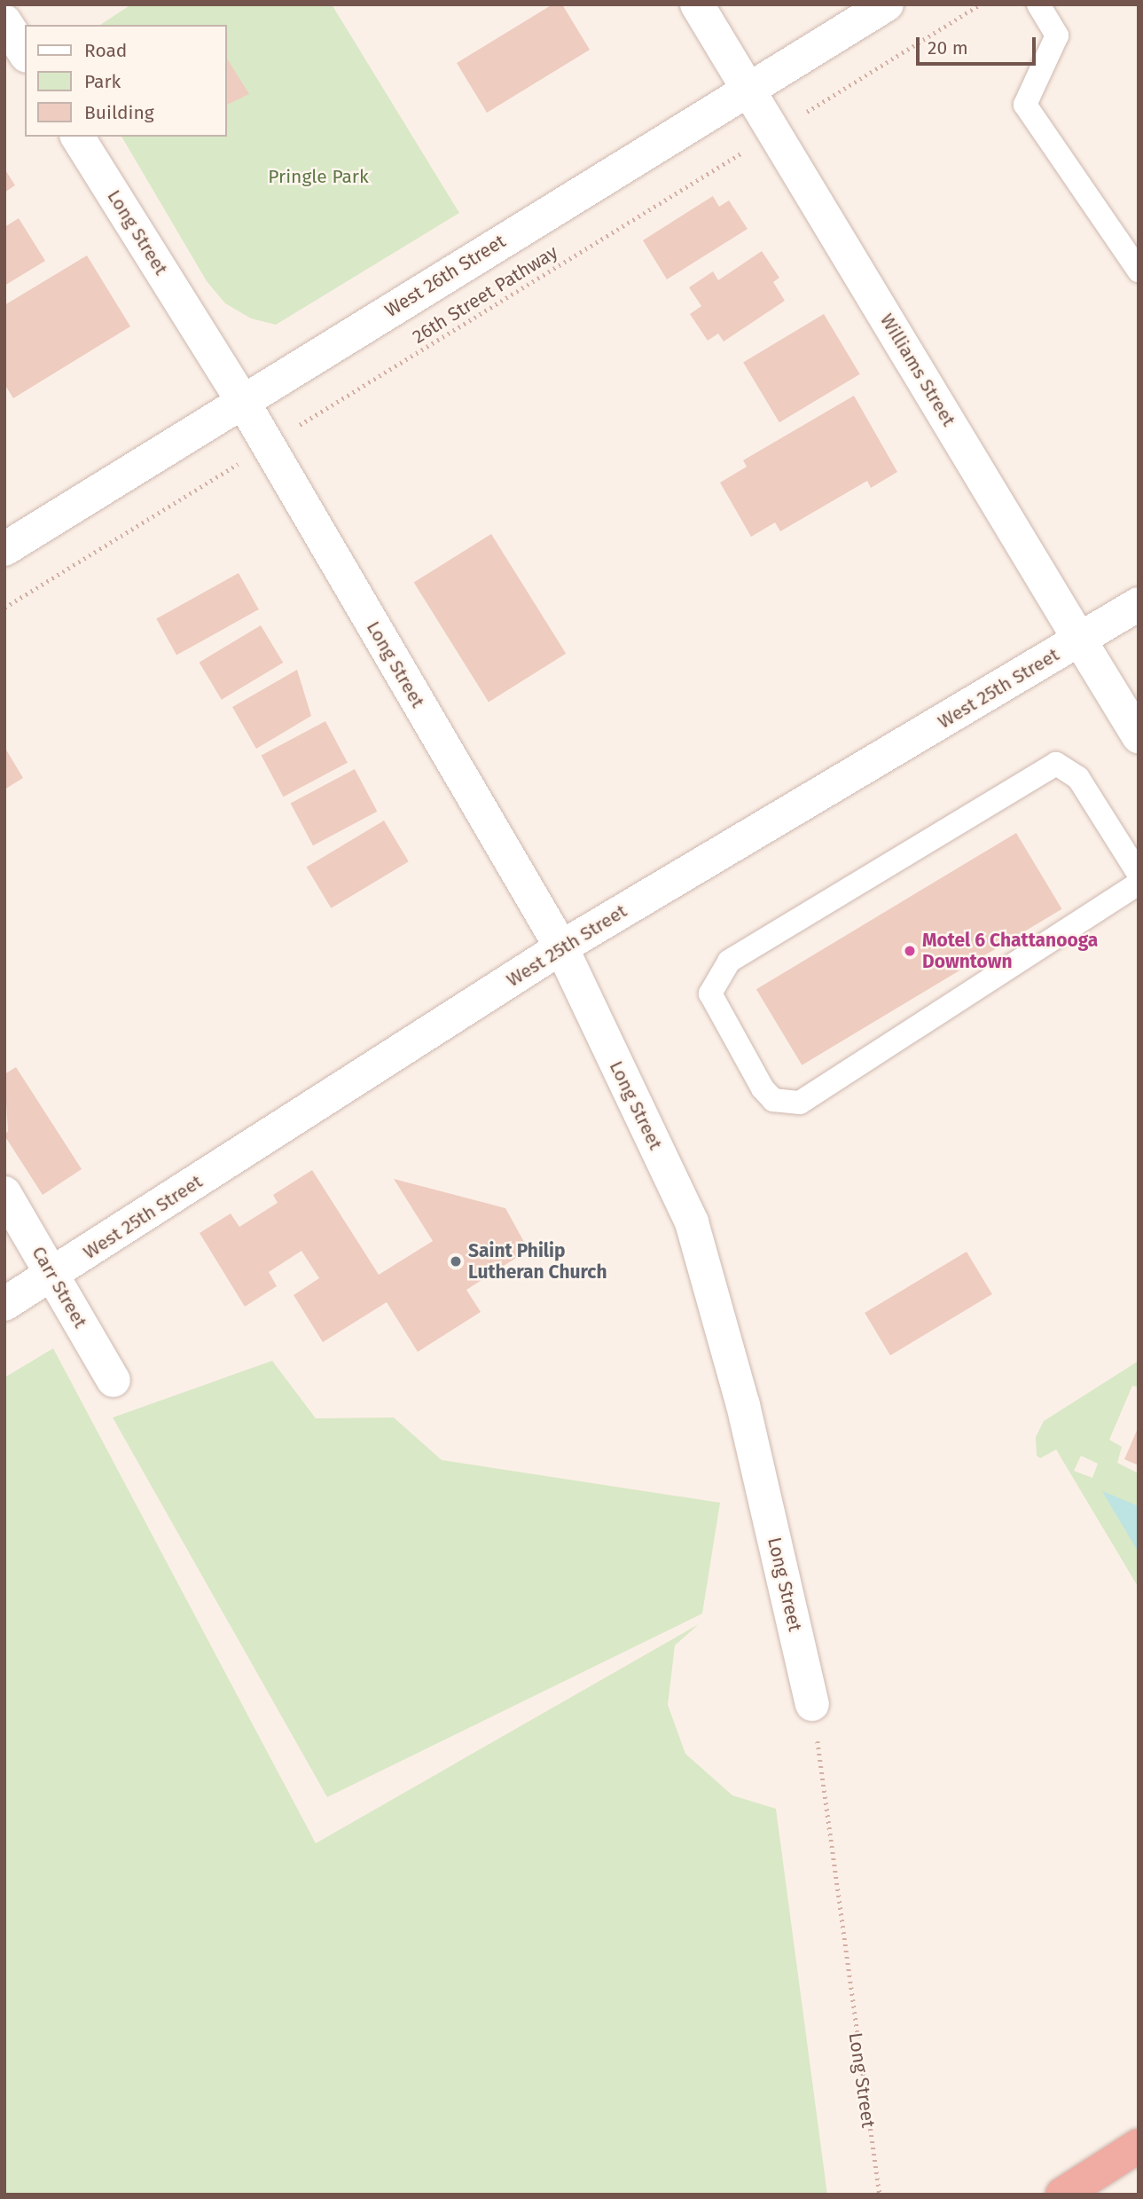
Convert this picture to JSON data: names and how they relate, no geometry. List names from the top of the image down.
{
  "streets": {
    "street": [
      "Long Street",
      "West 26th Street",
      "Williams Street",
      "West 25th Street",
      "Carr Street"
    ],
    "path": ["26th Street Pathway"]
  },
  "crossings": [
    ["Long Street", "West 26th Street"],
    ["Long Street", "26th Street Pathway"],
    ["Long Street", "West 25th Street"],
    ["West 26th Street", "Williams Street"],
    ["26th Street Pathway", "Williams Street"],
    ["Williams Street", "West 25th Street"],
    ["West 25th Street", "Carr Street"]
  ],
  "parks": ["Pringle Park"],
  "places": ["Motel 6 Chattanooga Downtown", "Saint Philip Lutheran Church"],
  "legend": ["Road", "Park", "Building"],
  "scale_bar": "20 m"
}
